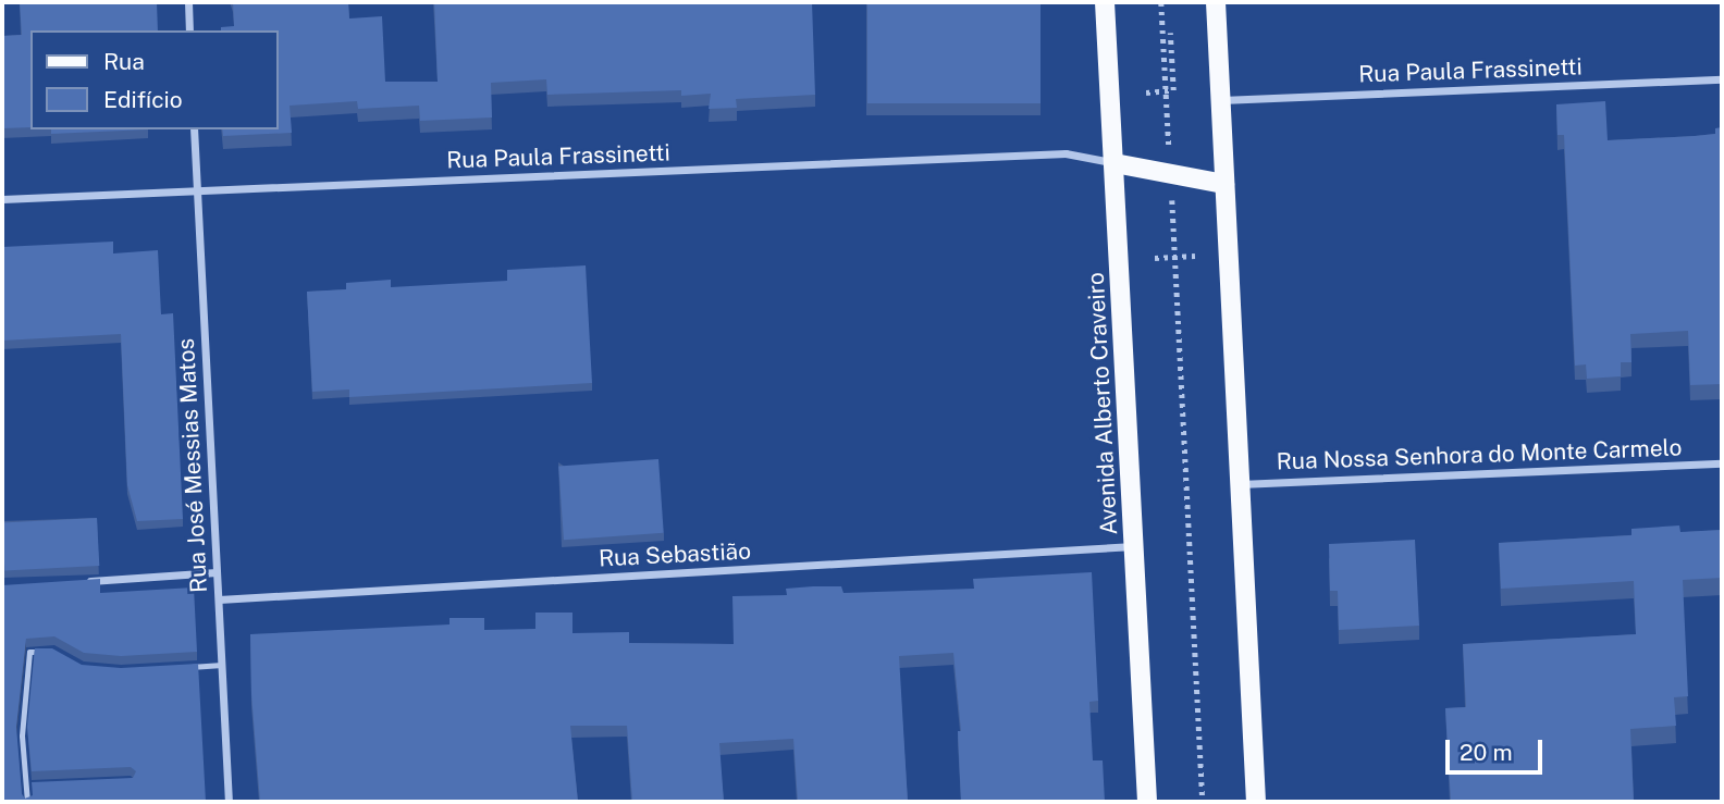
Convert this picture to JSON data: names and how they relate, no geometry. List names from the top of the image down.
{
  "streets": {
    "main road": ["Avenida Alberto Craveiro"],
    "street": [
      "Rua Paula Frassinetti",
      "Rua Nossa Senhora do Monte Carmelo",
      "Rua José Messias Matos",
      "Rua Sebastião"
    ]
  },
  "crossings": [
    ["Rua Paula Frassinetti", "Avenida Alberto Craveiro"],
    ["Rua Paula Frassinetti", "Rua José Messias Matos"],
    ["Avenida Alberto Craveiro", "Rua Sebastião"],
    ["Rua José Messias Matos", "Rua Sebastião"]
  ],
  "legend": ["Rua", "Edifício"],
  "scale_bar": "20 m"
}
